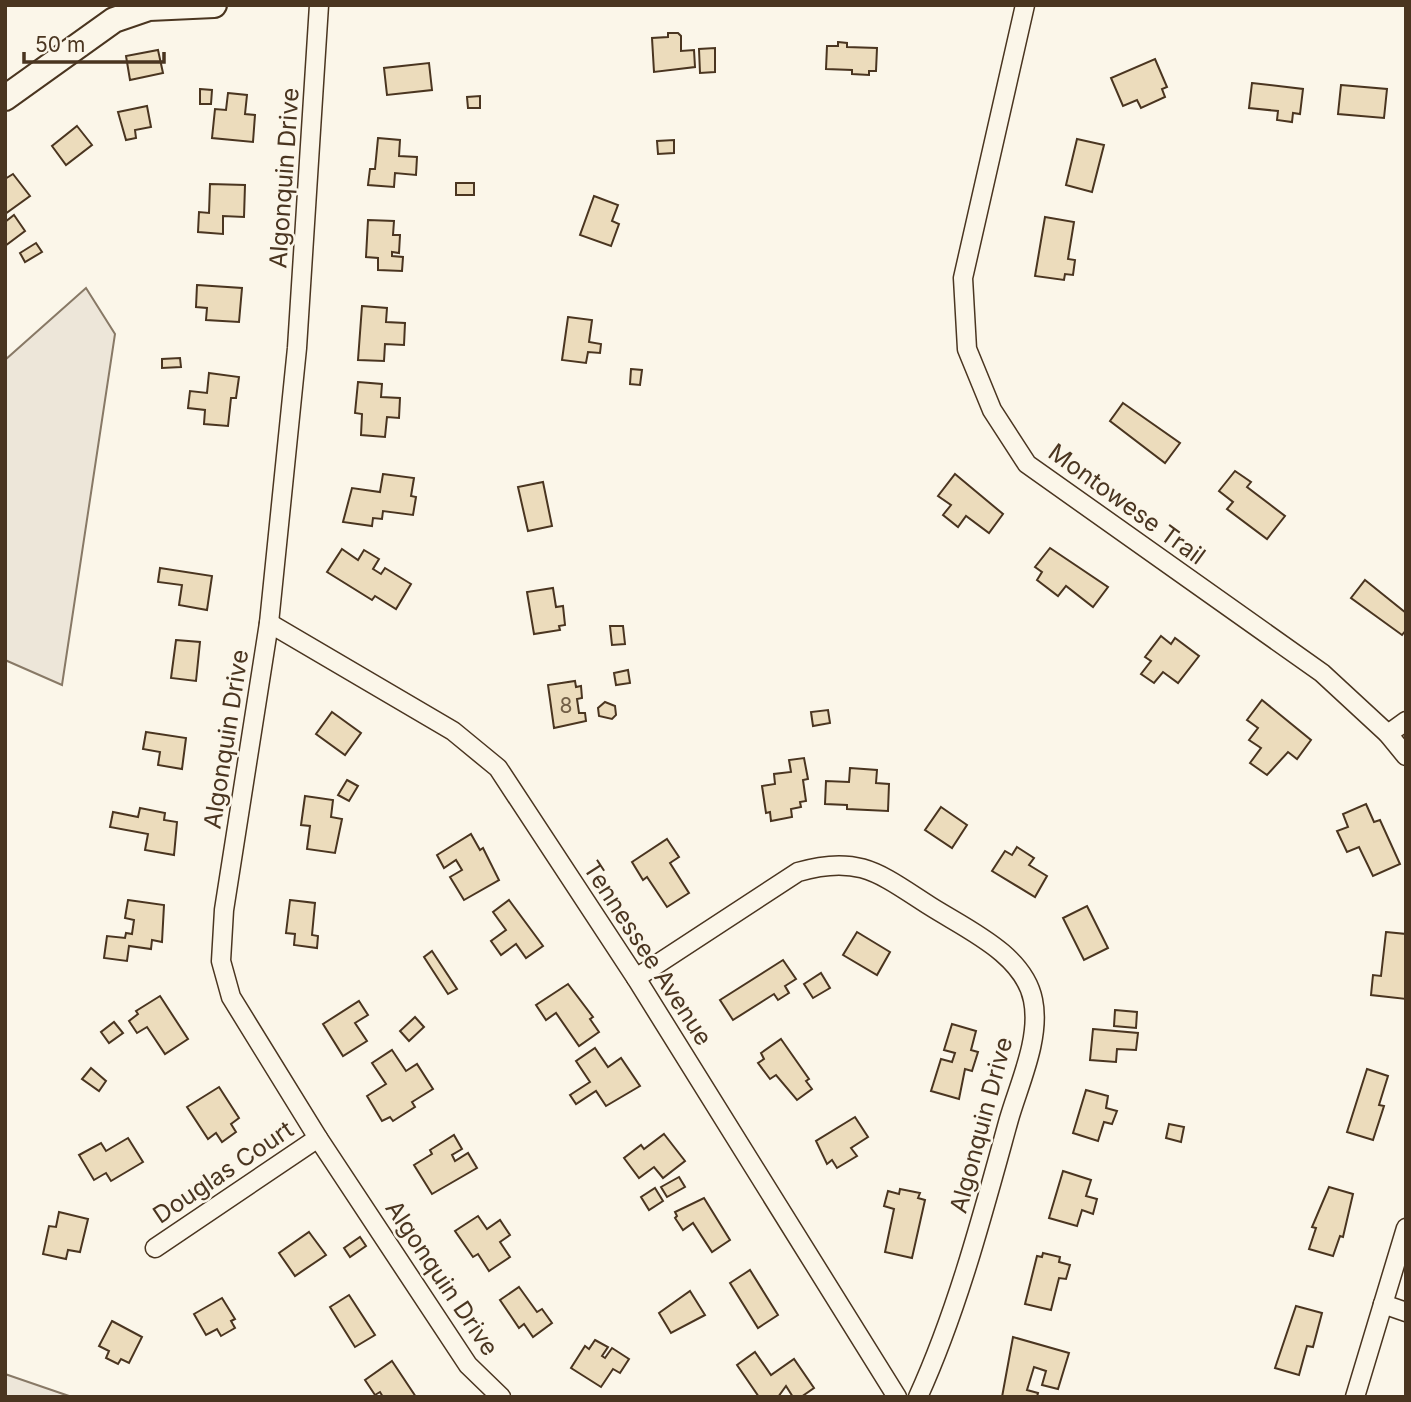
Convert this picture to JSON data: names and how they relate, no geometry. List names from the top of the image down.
{
  "streets": {
    "street": [
      "Algonquin Drive",
      "Montowese Trail",
      "Tennessee Avenue",
      "Douglas Court"
    ]
  },
  "crossings": [
    ["Algonquin Drive", "Tennessee Avenue"],
    ["Algonquin Drive", "Douglas Court"]
  ],
  "house_numbers": ["8"],
  "scale_bar": "50 m"
}
